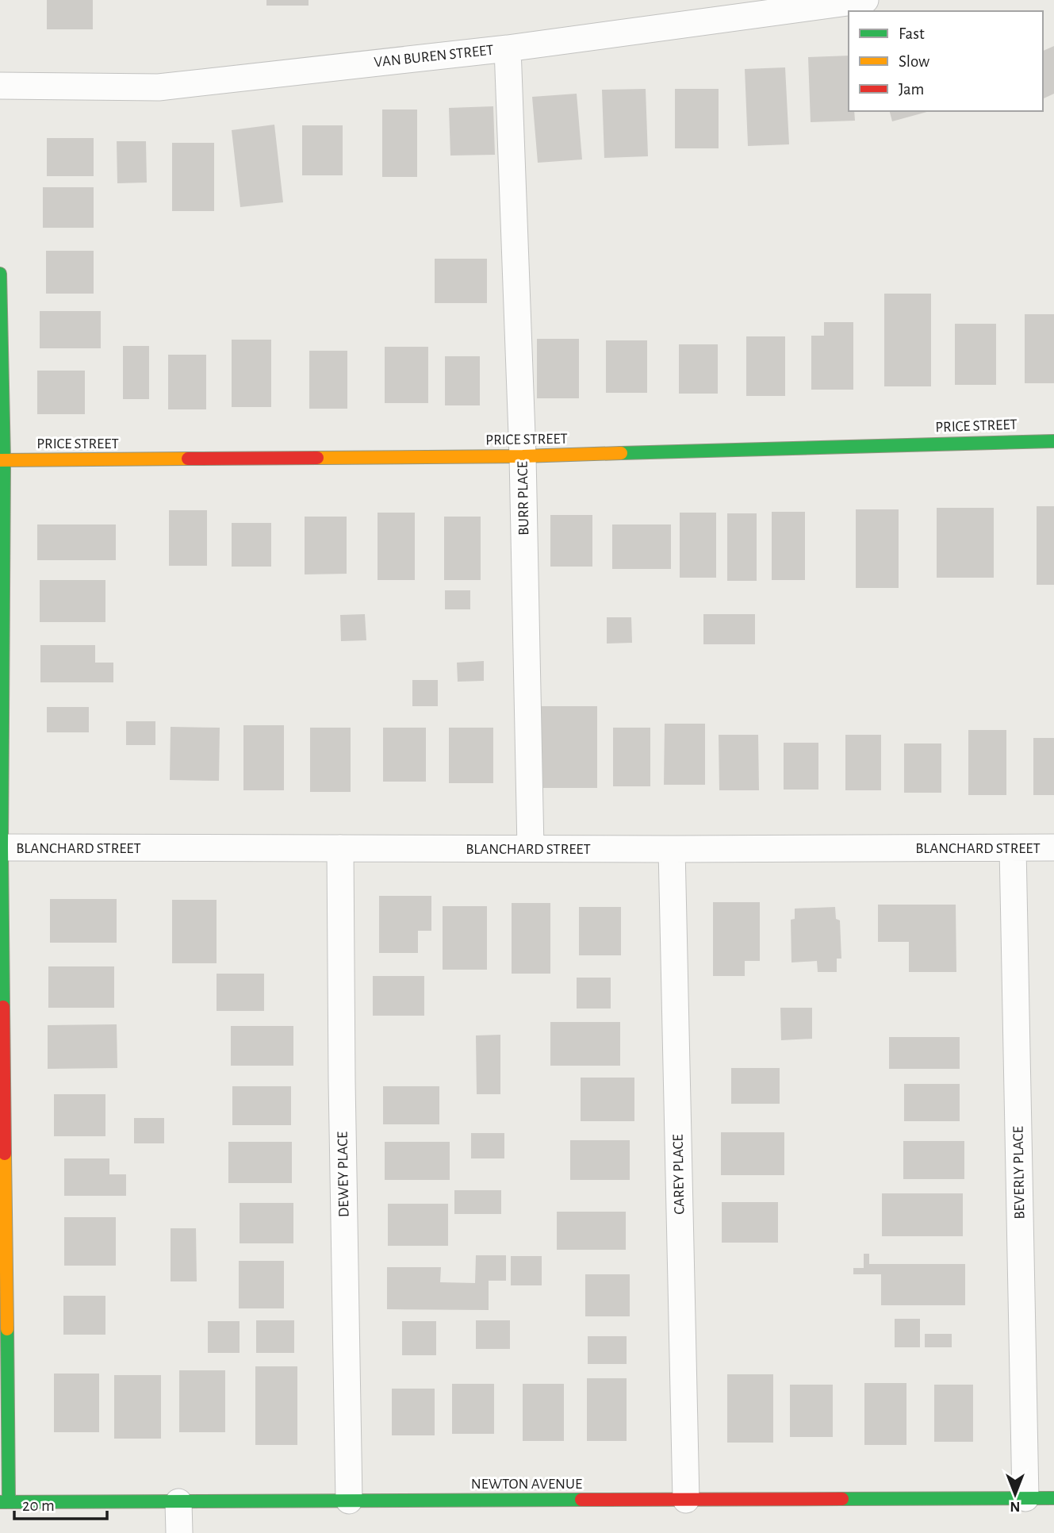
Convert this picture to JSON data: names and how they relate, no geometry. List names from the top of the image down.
{
  "streets": {
    "street": [
      "VAN BUREN STREET",
      "PRICE STREET",
      "BURR PLACE",
      "BLANCHARD STREET",
      "BEVERLY PLACE",
      "DEWEY PLACE",
      "CAREY PLACE",
      "NEWTON AVENUE"
    ]
  },
  "crossings": [
    ["VAN BUREN STREET", "BURR PLACE"],
    ["PRICE STREET", "BURR PLACE"],
    ["BURR PLACE", "BLANCHARD STREET"],
    ["BLANCHARD STREET", "BEVERLY PLACE"],
    ["BLANCHARD STREET", "DEWEY PLACE"],
    ["BLANCHARD STREET", "CAREY PLACE"],
    ["BEVERLY PLACE", "NEWTON AVENUE"],
    ["DEWEY PLACE", "NEWTON AVENUE"],
    ["CAREY PLACE", "NEWTON AVENUE"]
  ],
  "legend": ["Fast", "Slow", "Jam"],
  "scale_bar": "20 m",
  "north": "bottom"
}
